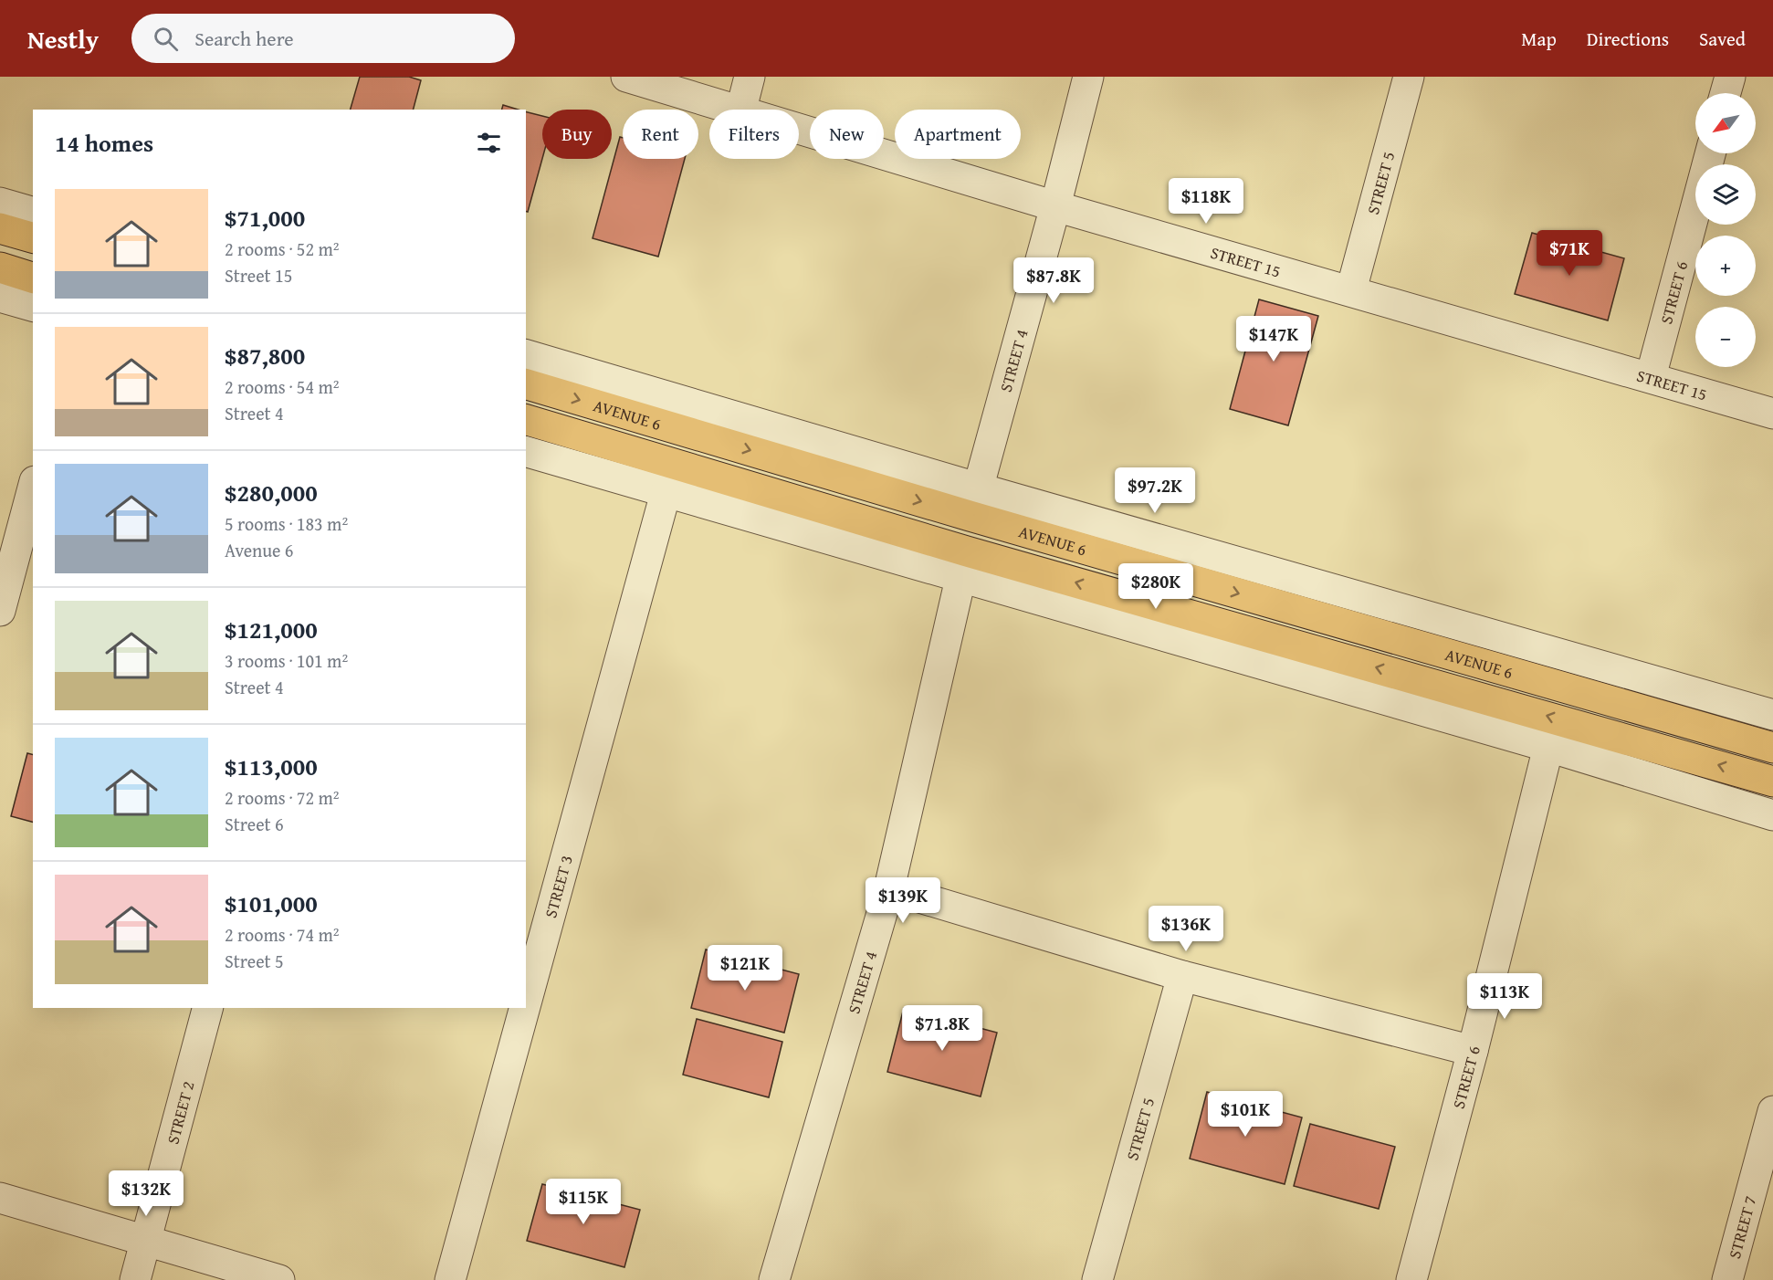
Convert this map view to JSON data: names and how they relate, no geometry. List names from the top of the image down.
{
  "streets": {
    "main road": ["AVENUE 6"],
    "street": [
      "STREET 5",
      "STREET 15",
      "STREET 6",
      "STREET 4",
      "STREET 3",
      "STREET 2",
      "STREET 7"
    ]
  },
  "crossings": [
    ["STREET 5", "STREET 15"],
    ["STREET 15", "STREET 6"],
    ["STREET 15", "STREET 4"],
    ["STREET 4", "AVENUE 6"]
  ],
  "north": "bottom left",
  "page": {
    "header": "Nestly",
    "search": "Search here",
    "nav": ["Map", "Directions", "Saved"],
    "map_buttons": ["+", "−"],
    "chip": [
      "Buy",
      "Rent",
      "Filters",
      "New",
      "Apartment"
    ],
    "heading": "14 homes",
    "list": [
      {
        "name": "$71,000",
        "note": "2 rooms · 52 m² · Street 15"
      },
      {
        "name": "$87,800",
        "note": "2 rooms · 54 m² · Street 4"
      },
      {
        "name": "$280,000",
        "note": "5 rooms · 183 m² · Avenue 6"
      },
      {
        "name": "$121,000",
        "note": "3 rooms · 101 m² · Street 4"
      },
      {
        "name": "$113,000",
        "note": "2 rooms · 72 m² · Street 6"
      },
      {
        "name": "$101,000",
        "note": "2 rooms · 74 m² · Street 5"
      }
    ],
    "price": [
      "$118K",
      "$71K",
      "$87.8K",
      "$147K",
      "$97.2K",
      "$280K",
      "$139K",
      "$136K",
      "$121K",
      "$113K",
      "$71.8K",
      "$101K",
      "$132K",
      "$115K"
    ]
  }
}
